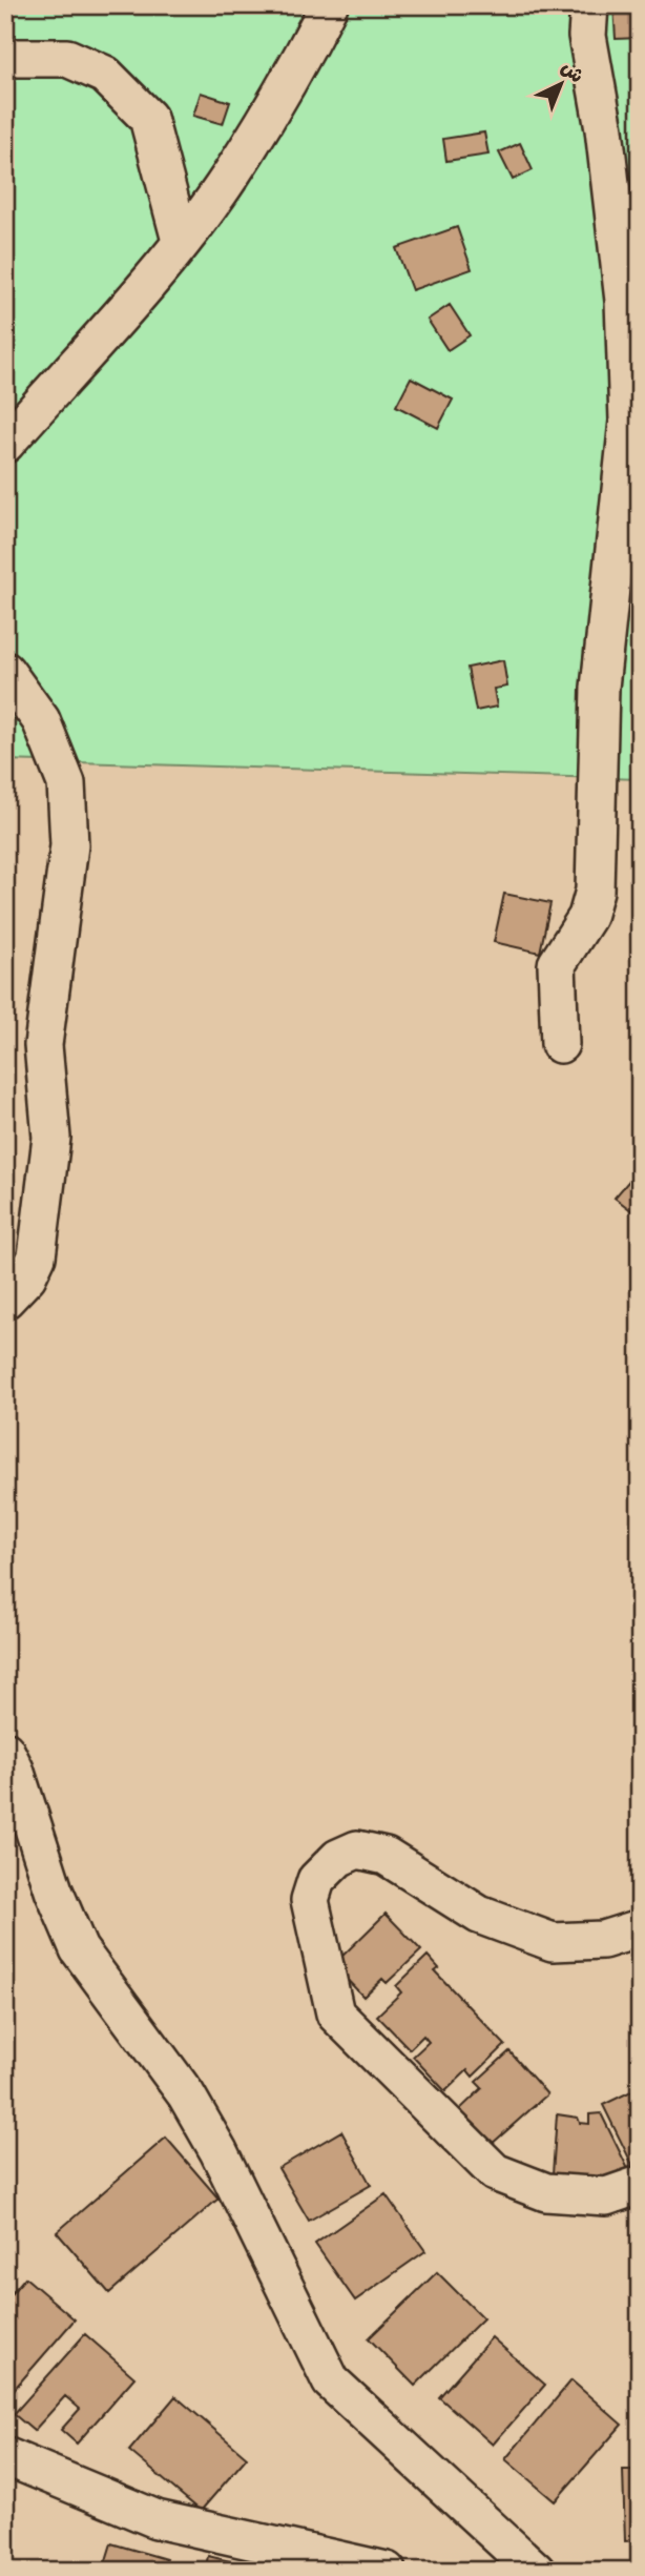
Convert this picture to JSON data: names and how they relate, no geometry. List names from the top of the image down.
{
  "north": "top right"
}
